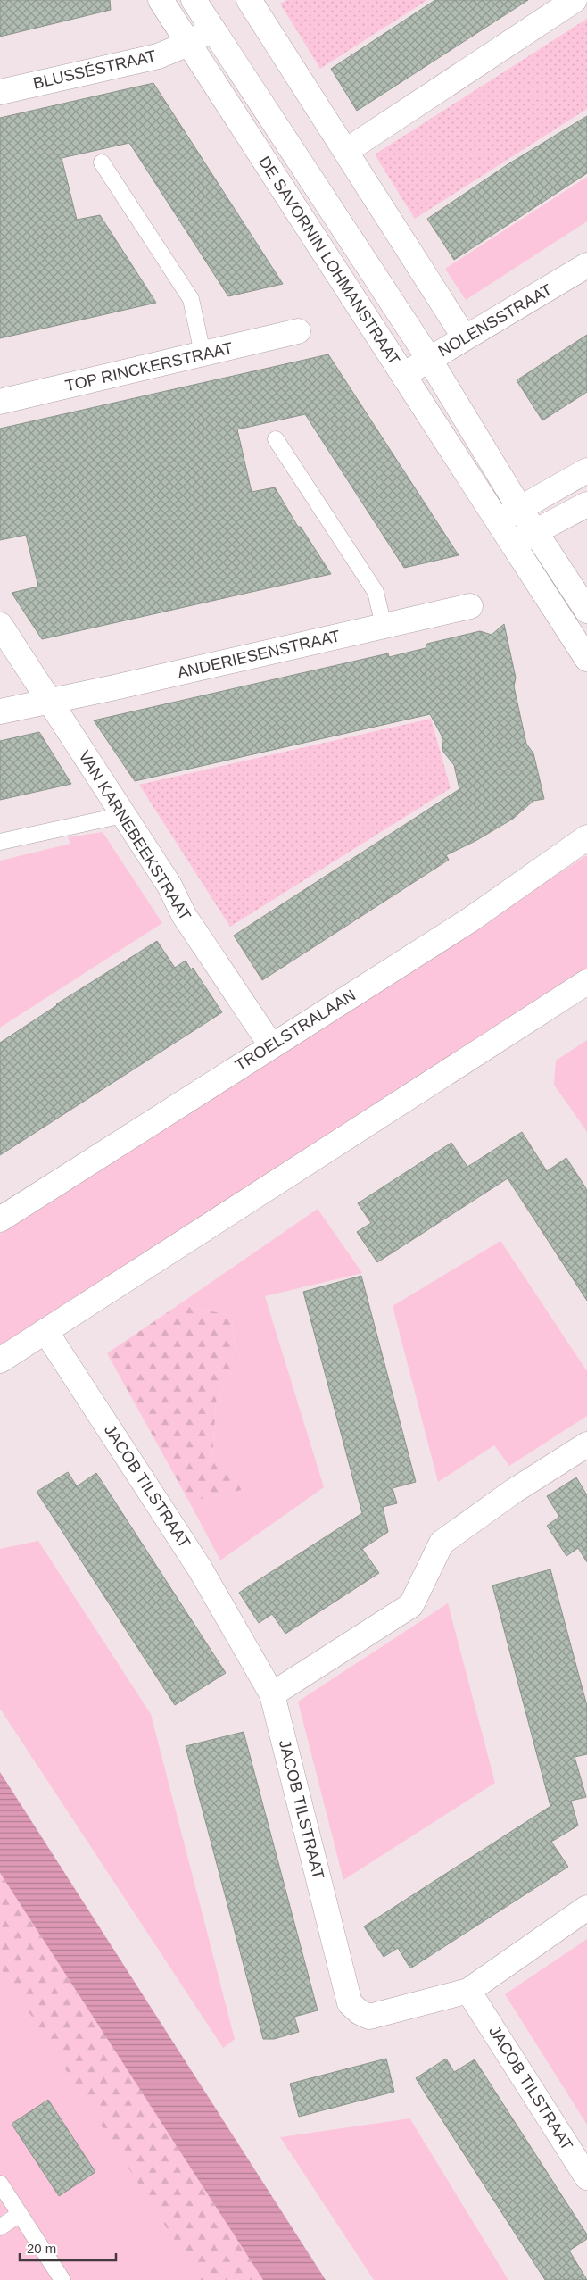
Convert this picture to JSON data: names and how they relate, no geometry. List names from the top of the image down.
{
  "streets": {
    "street": [
      "BLUSSÉSTRAAT",
      "DE SAVORNIN LOHMANSTRAAT",
      "NOLENSSTRAAT",
      "TOP RINCKERSTRAAT",
      "ANDERIESENSTRAAT",
      "VAN KARNEBEEKSTRAAT",
      "TROELSTRALAAN",
      "JACOB TILSTRAAT"
    ]
  },
  "crossings": [
    ["BLUSSÉSTRAAT", "DE SAVORNIN LOHMANSTRAAT"],
    ["DE SAVORNIN LOHMANSTRAAT", "NOLENSSTRAAT"],
    ["ANDERIESENSTRAAT", "VAN KARNEBEEKSTRAAT"],
    ["VAN KARNEBEEKSTRAAT", "TROELSTRALAAN"]
  ],
  "scale_bar": "20 m"
}
